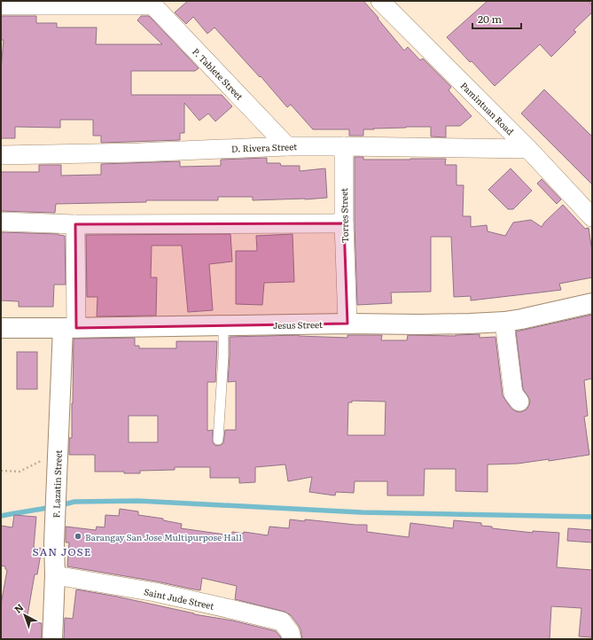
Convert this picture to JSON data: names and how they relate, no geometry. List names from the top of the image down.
{
  "streets": {
    "street": [
      "P. Tablete Street",
      "Pamintuan Road",
      "D. Rivera Street",
      "Torres Street",
      "Jesus Street",
      "F. Lazatin Street",
      "Saint Jude Street"
    ]
  },
  "crossings": [
    ["P. Tablete Street", "D. Rivera Street"],
    ["Pamintuan Road", "D. Rivera Street"],
    ["D. Rivera Street", "Torres Street"],
    ["Torres Street", "Jesus Street"],
    ["Jesus Street", "F. Lazatin Street"],
    ["F. Lazatin Street", "Saint Jude Street"]
  ],
  "districts": ["SAN JOSE"],
  "places": ["Barangay San Jose Multipurpose Hall"],
  "scale_bar": "20 m",
  "north": "top left"
}
